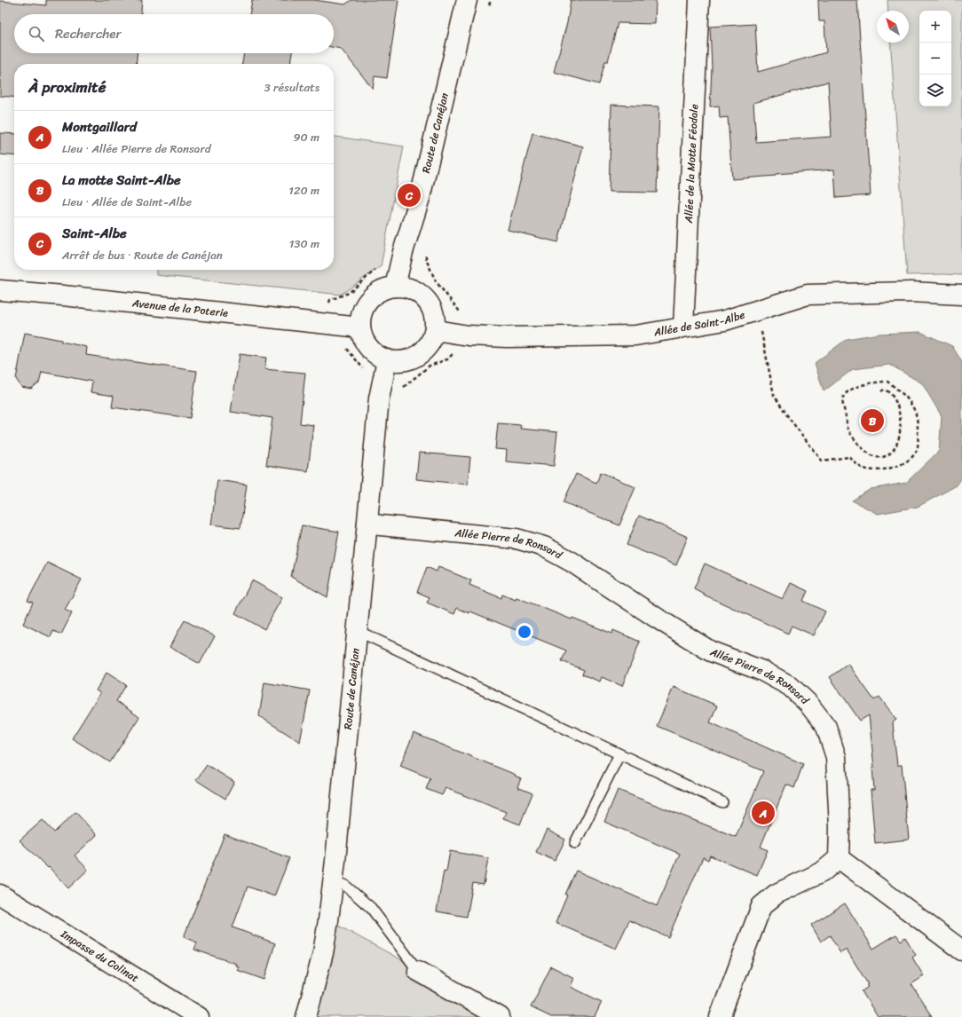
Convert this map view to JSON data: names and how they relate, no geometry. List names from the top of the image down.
{
  "streets": {
    "street": [
      "Route de Canéjan",
      "Allée de la Motte Féodale",
      "Avenue de la Poterie",
      "Allée de Saint-Albe",
      "Allée Pierre de Ronsard",
      "Impasse du Colinat"
    ]
  },
  "crossings": [
    ["Route de Canéjan", "Avenue de la Poterie"],
    ["Route de Canéjan", "Allée de Saint-Albe"],
    ["Route de Canéjan", "Allée Pierre de Ronsard"],
    ["Allée de la Motte Féodale", "Allée de Saint-Albe"],
    ["Avenue de la Poterie", "Allée de Saint-Albe"]
  ],
  "north": "top left",
  "page": {
    "map_buttons": ["+", "−"],
    "search": "Rechercher",
    "heading": ["À proximité", "3 résultats"],
    "list": [
      {
        "mark": "A",
        "name": "Montgaillard",
        "note": "Lieu · Allée Pierre de Ronsard",
        "value": "90 m"
      },
      {
        "mark": "B",
        "name": "La motte Saint-Albe",
        "note": "Lieu · Allée de Saint-Albe",
        "value": "120 m"
      },
      {
        "mark": "C",
        "name": "Saint-Albe",
        "note": "Arrêt de bus · Route de Canéjan",
        "value": "130 m"
      }
    ],
    "pins": ["C", "B", "A"]
  }
}
